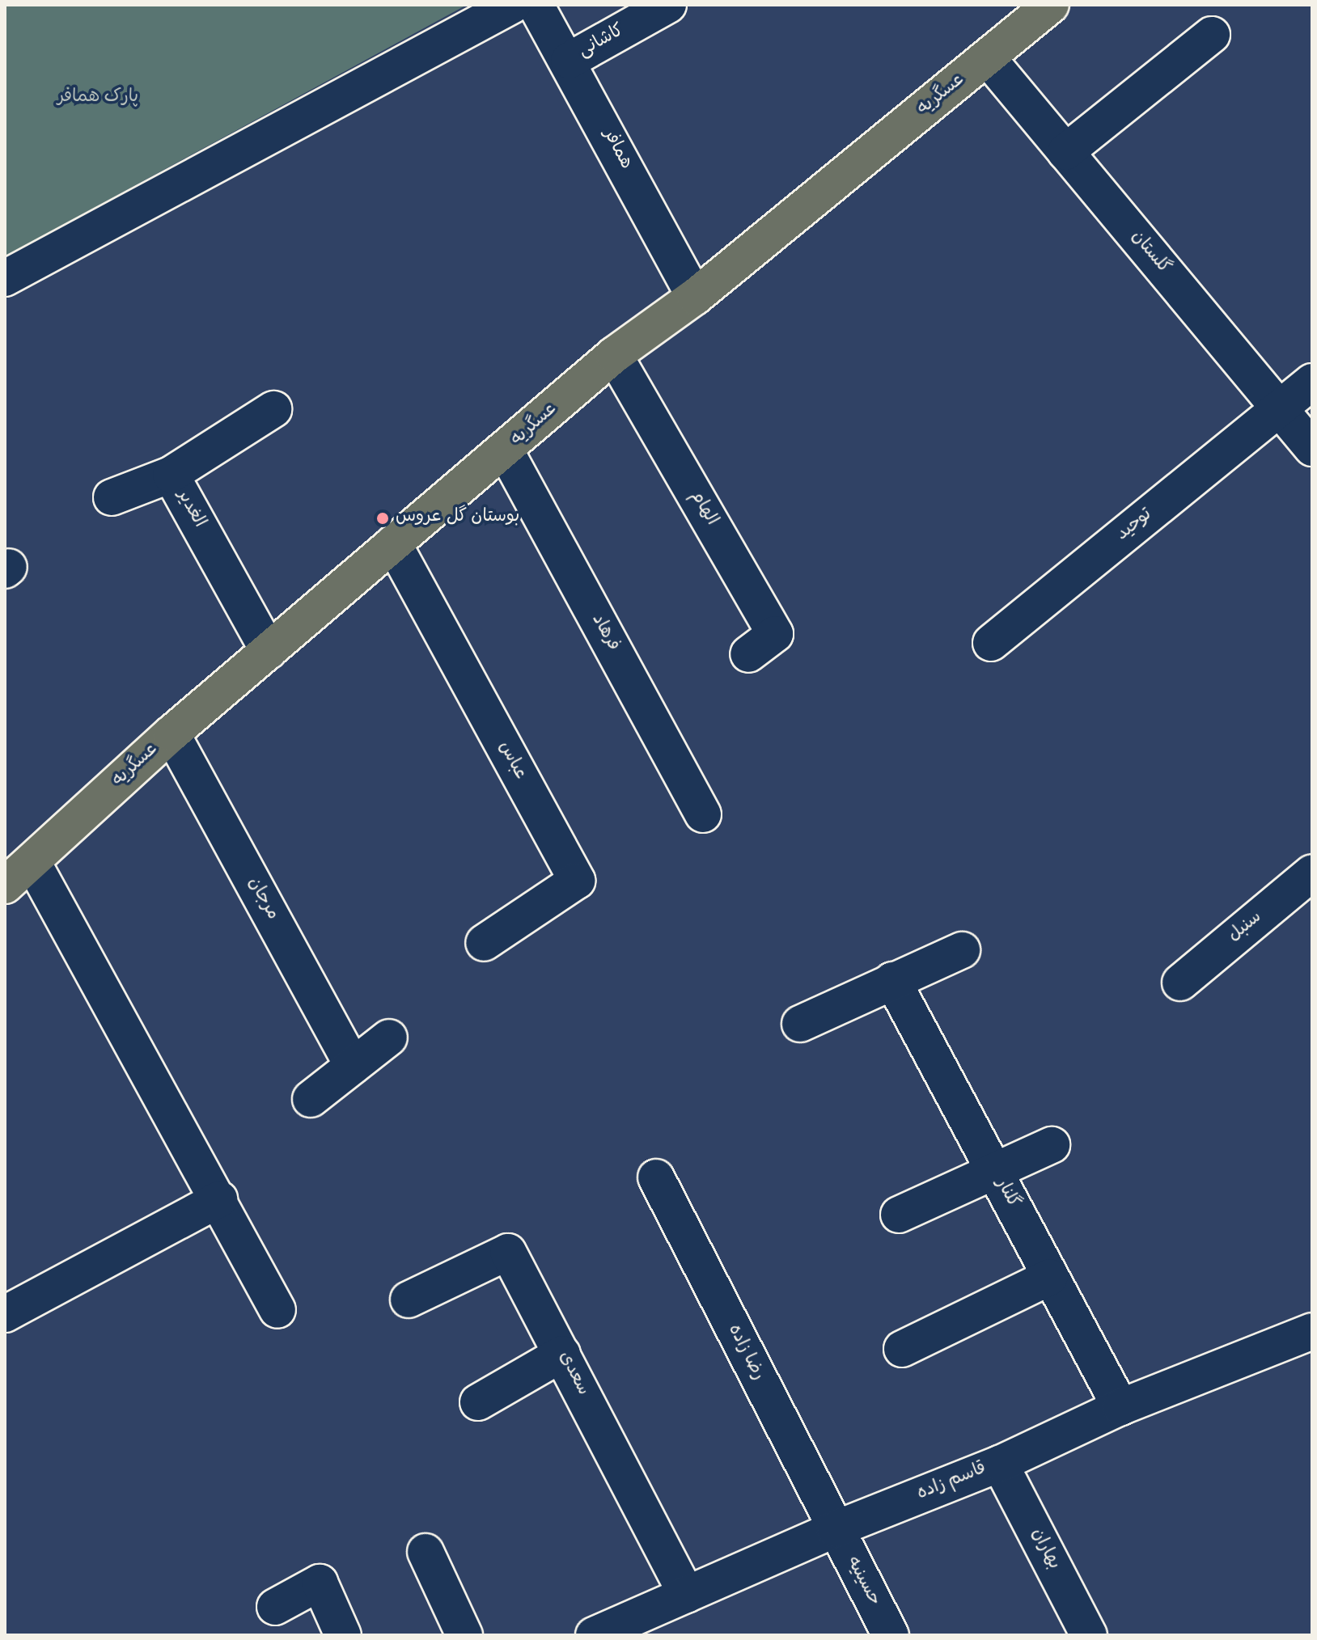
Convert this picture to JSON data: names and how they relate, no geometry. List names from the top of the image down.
{
  "streets": {
    "main road": ["عسگریه"],
    "street": [
      "کاشانی",
      "همافر",
      "گلستان",
      "الهام",
      "الغدیر",
      "توحید",
      "فرهاد",
      "عباس",
      "مرجان",
      "سنبل",
      "گلنار",
      "رضا زاده",
      "سعدی",
      "قاسم زاده",
      "بهاران",
      "حسینیه"
    ]
  },
  "crossings": [
    ["کاشانی", "همافر"],
    ["عسگریه", "همافر"],
    ["عسگریه", "گلستان"],
    ["عسگریه", "الهام"],
    ["عسگریه", "الغدیر"],
    ["عسگریه", "فرهاد"],
    ["عسگریه", "عباس"],
    ["عسگریه", "مرجان"],
    ["گلستان", "توحید"],
    ["گلنار", "قاسم زاده"],
    ["رضا زاده", "قاسم زاده"],
    ["رضا زاده", "حسینیه"],
    ["سعدی", "قاسم زاده"],
    ["قاسم زاده", "بهاران"],
    ["قاسم زاده", "حسینیه"]
  ],
  "parks": ["پارک همافر"],
  "places": ["بوستان گل عروس"]
}
